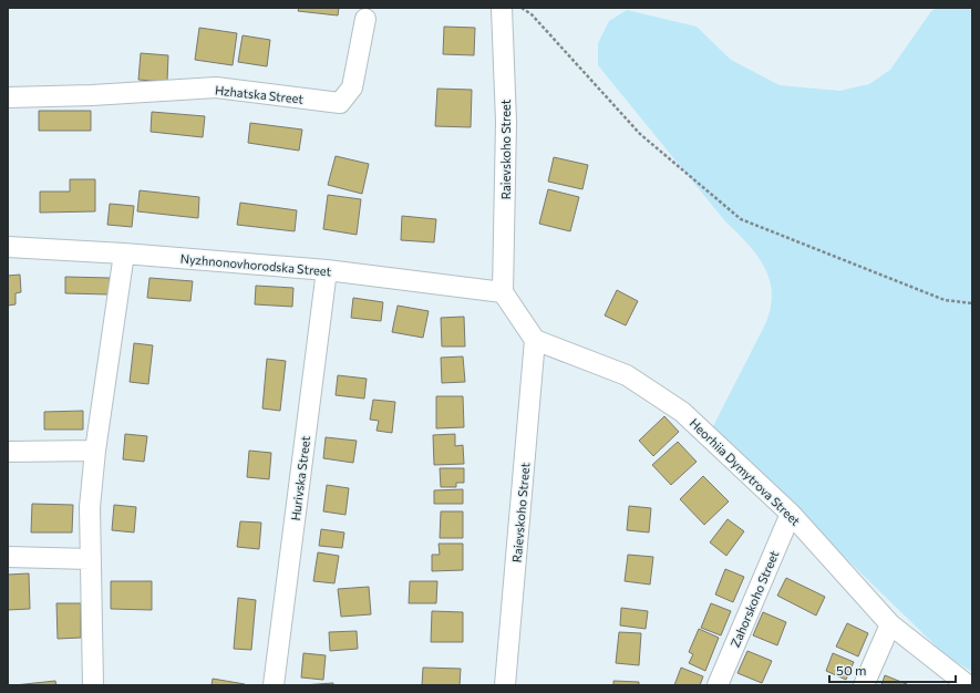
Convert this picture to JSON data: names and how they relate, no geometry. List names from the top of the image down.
{
  "streets": {
    "street": [
      "Hzhatska Street",
      "Raievskoho Street",
      "Nyzhnonovhorodska Street",
      "Heorhiia Dymytrova Street",
      "Hurivska Street",
      "Zahorskoho Street"
    ]
  },
  "crossings": [
    ["Raievskoho Street", "Nyzhnonovhorodska Street"],
    ["Raievskoho Street", "Heorhiia Dymytrova Street"],
    ["Nyzhnonovhorodska Street", "Hurivska Street"],
    ["Heorhiia Dymytrova Street", "Zahorskoho Street"]
  ],
  "scale_bar": "50 m"
}
